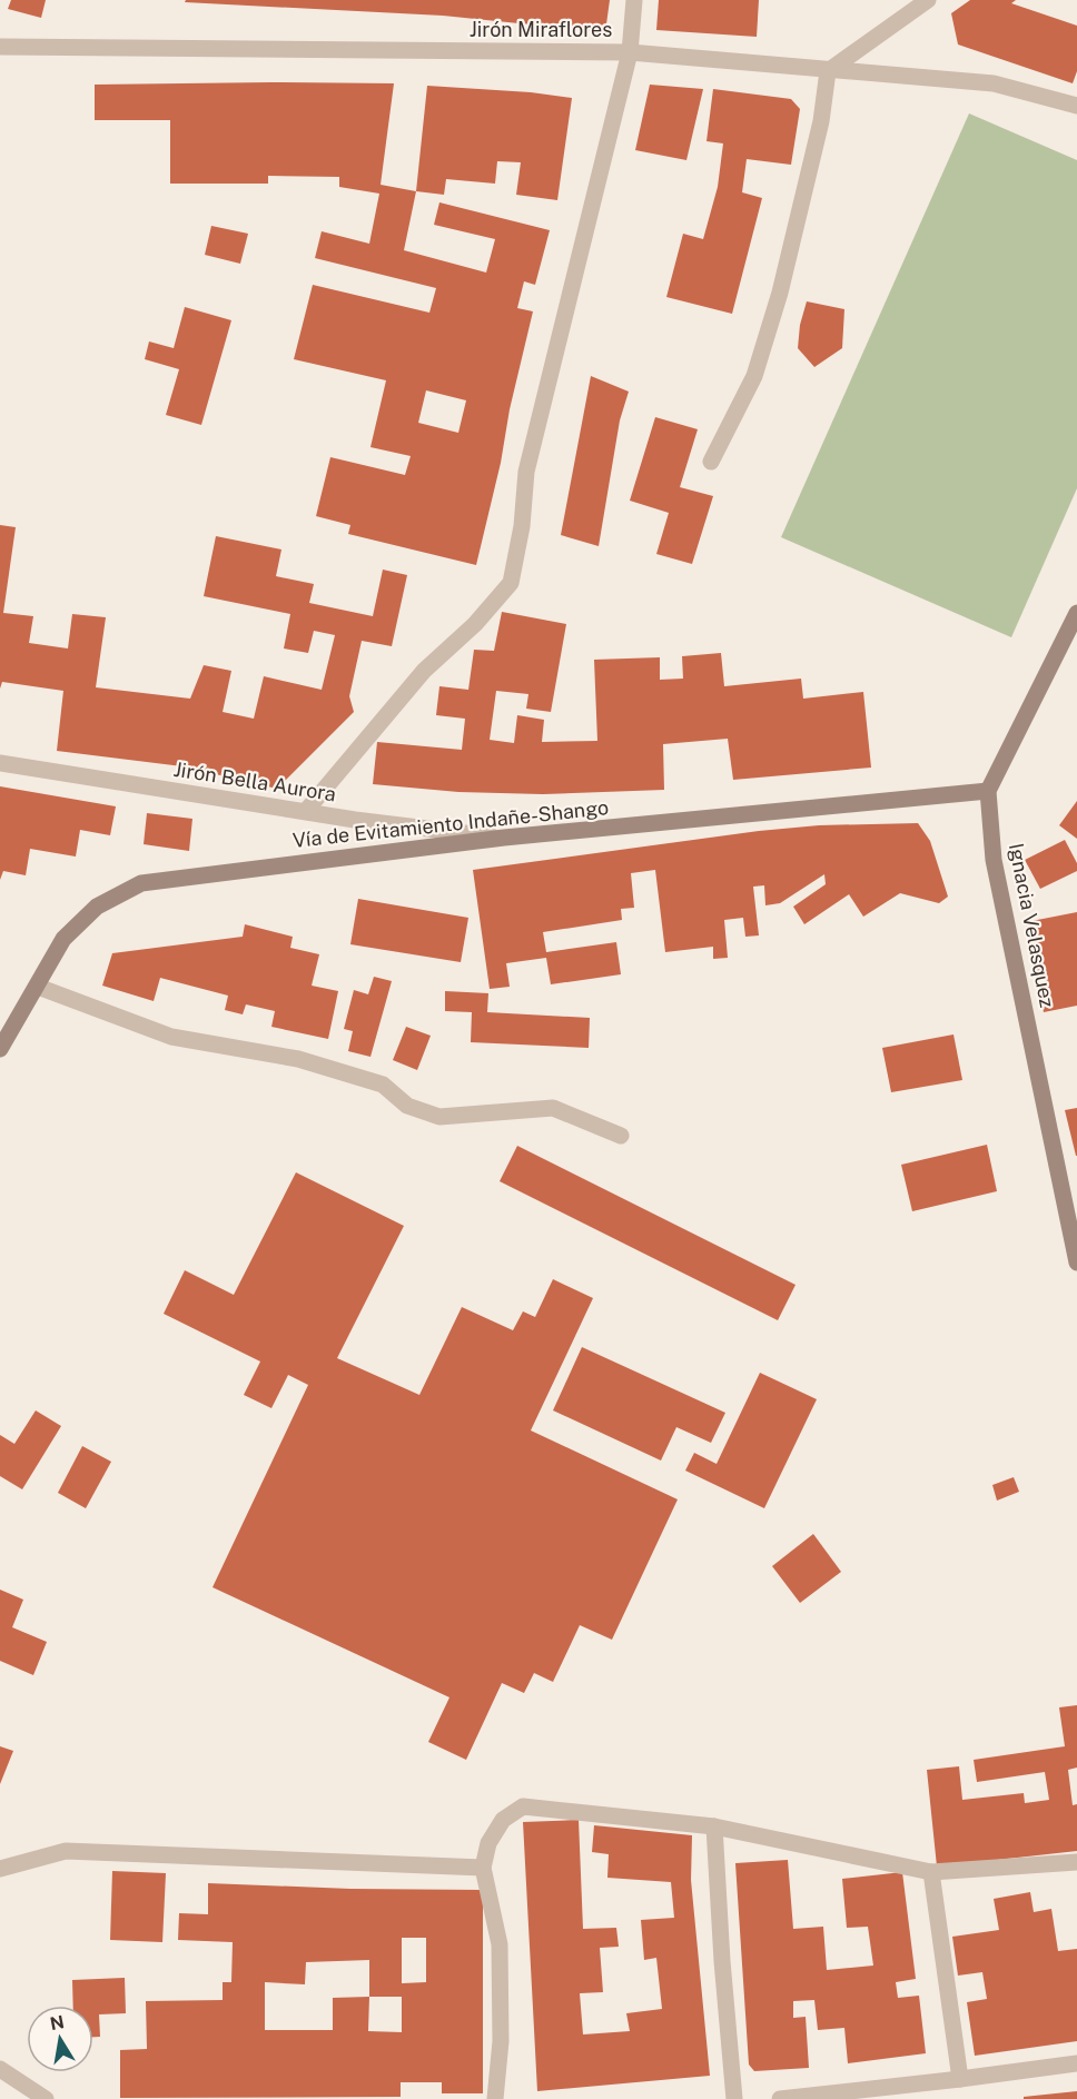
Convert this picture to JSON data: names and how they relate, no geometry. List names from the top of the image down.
{
  "streets": {
    "main road": ["Vía de Evitamiento Indañe-Shango", "Ignacia Velasquez"],
    "street": ["Jirón Miraflores", "Jirón Bella Aurora"]
  },
  "crossings": [
    ["Jirón Bella Aurora", "Vía de Evitamiento Indañe-Shango"],
    ["Vía de Evitamiento Indañe-Shango", "Ignacia Velasquez"]
  ],
  "north": "top"
}
